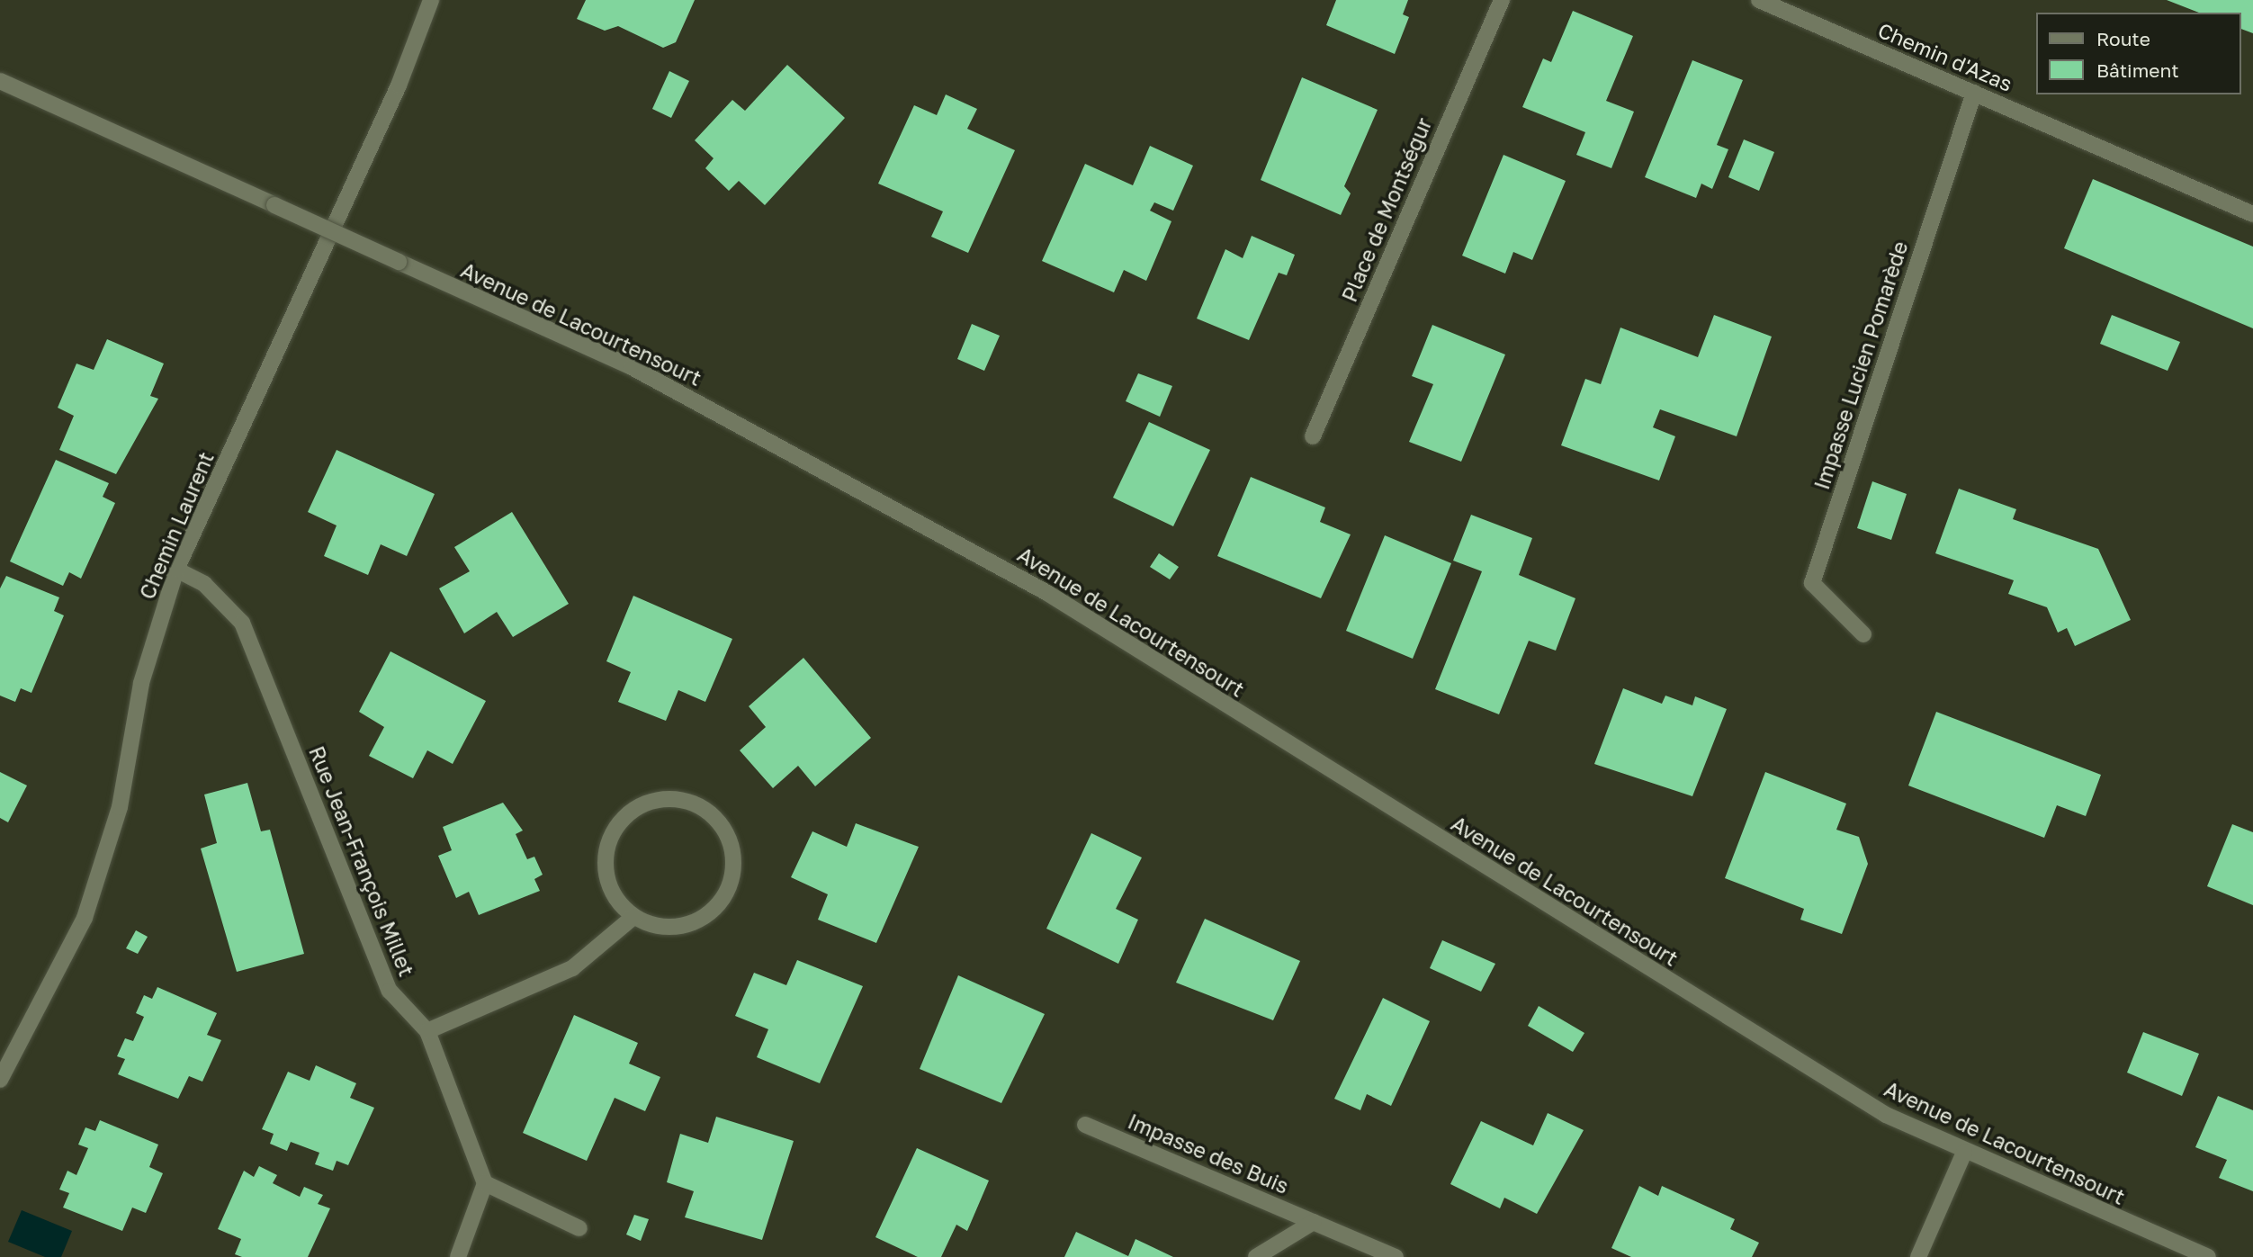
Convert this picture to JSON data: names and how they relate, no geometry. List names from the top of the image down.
{
  "streets": {
    "street": [
      "Chemin d'Azas",
      "Place de Montségur",
      "Avenue de Lacourtensourt",
      "Impasse Lucien Pomarède",
      "Chemin Laurent",
      "Rue Jean-François Millet",
      "Impasse des Buis"
    ]
  },
  "crossings": [
    ["Chemin d'Azas", "Impasse Lucien Pomarède"],
    ["Chemin Laurent", "Rue Jean-François Millet"]
  ],
  "legend": ["Route", "Bâtiment"]
}
